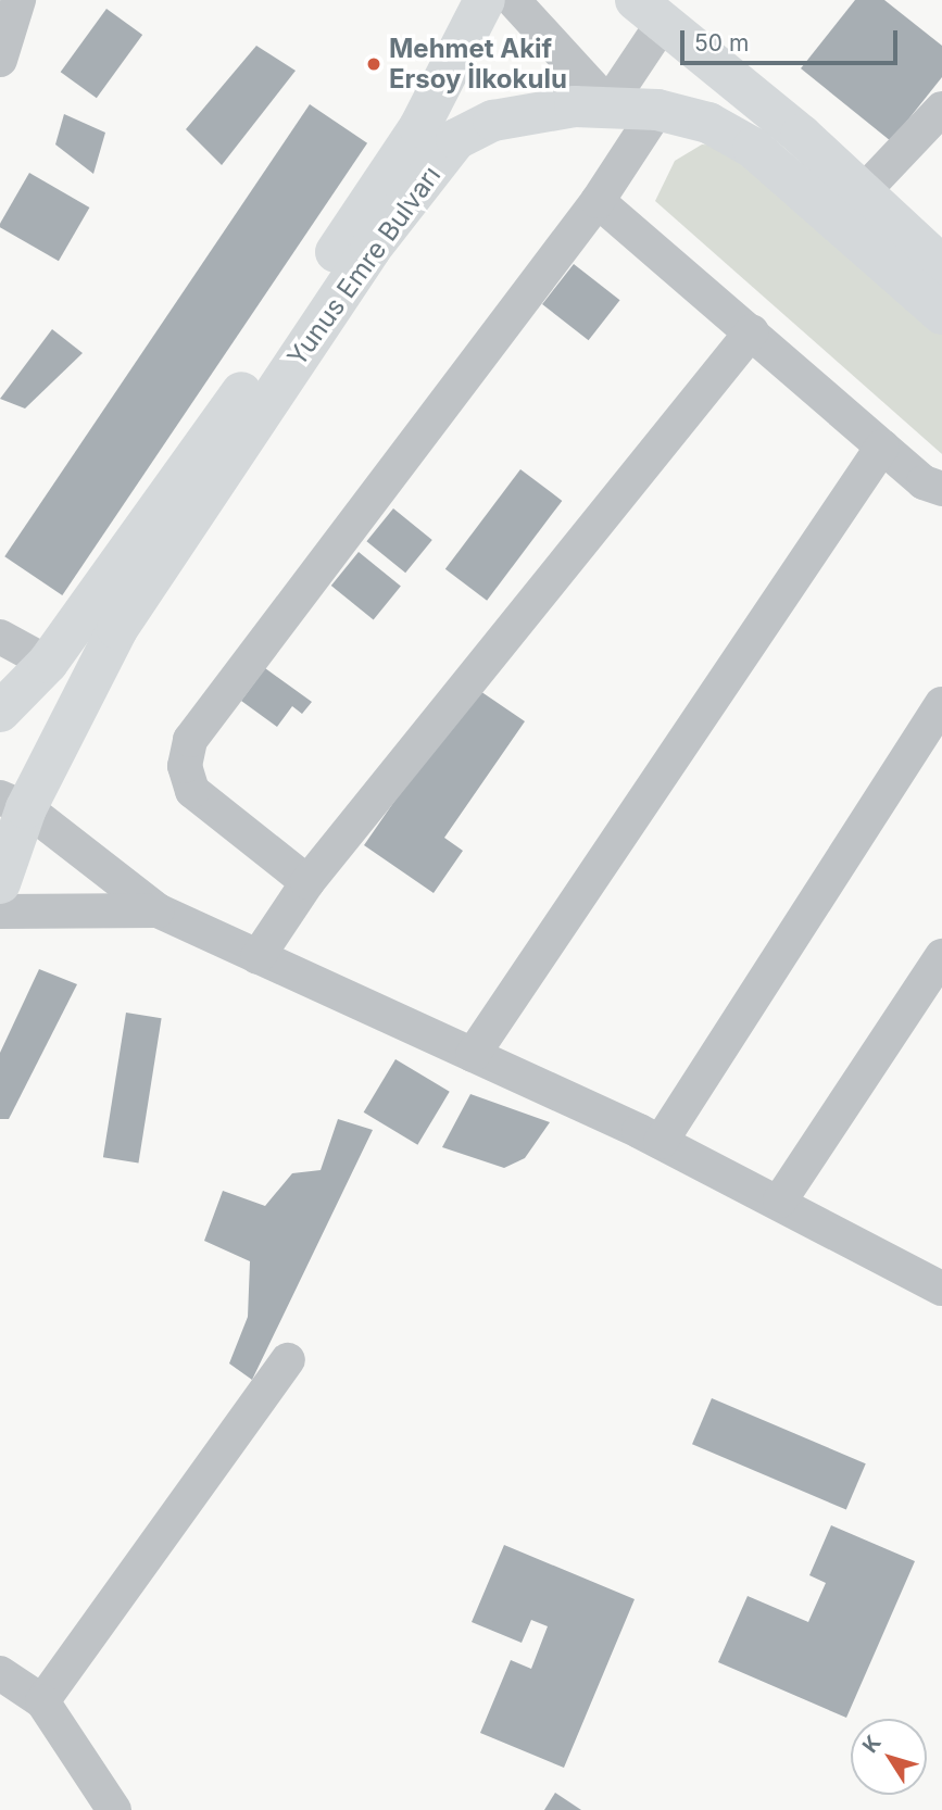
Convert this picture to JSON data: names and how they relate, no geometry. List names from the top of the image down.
{
  "streets": {
    "main road": ["Yunus Emre Bulvarı"]
  },
  "places": ["Mehmet Akif Ersoy İlkokulu"],
  "scale_bar": "50 m",
  "north": "top left"
}
